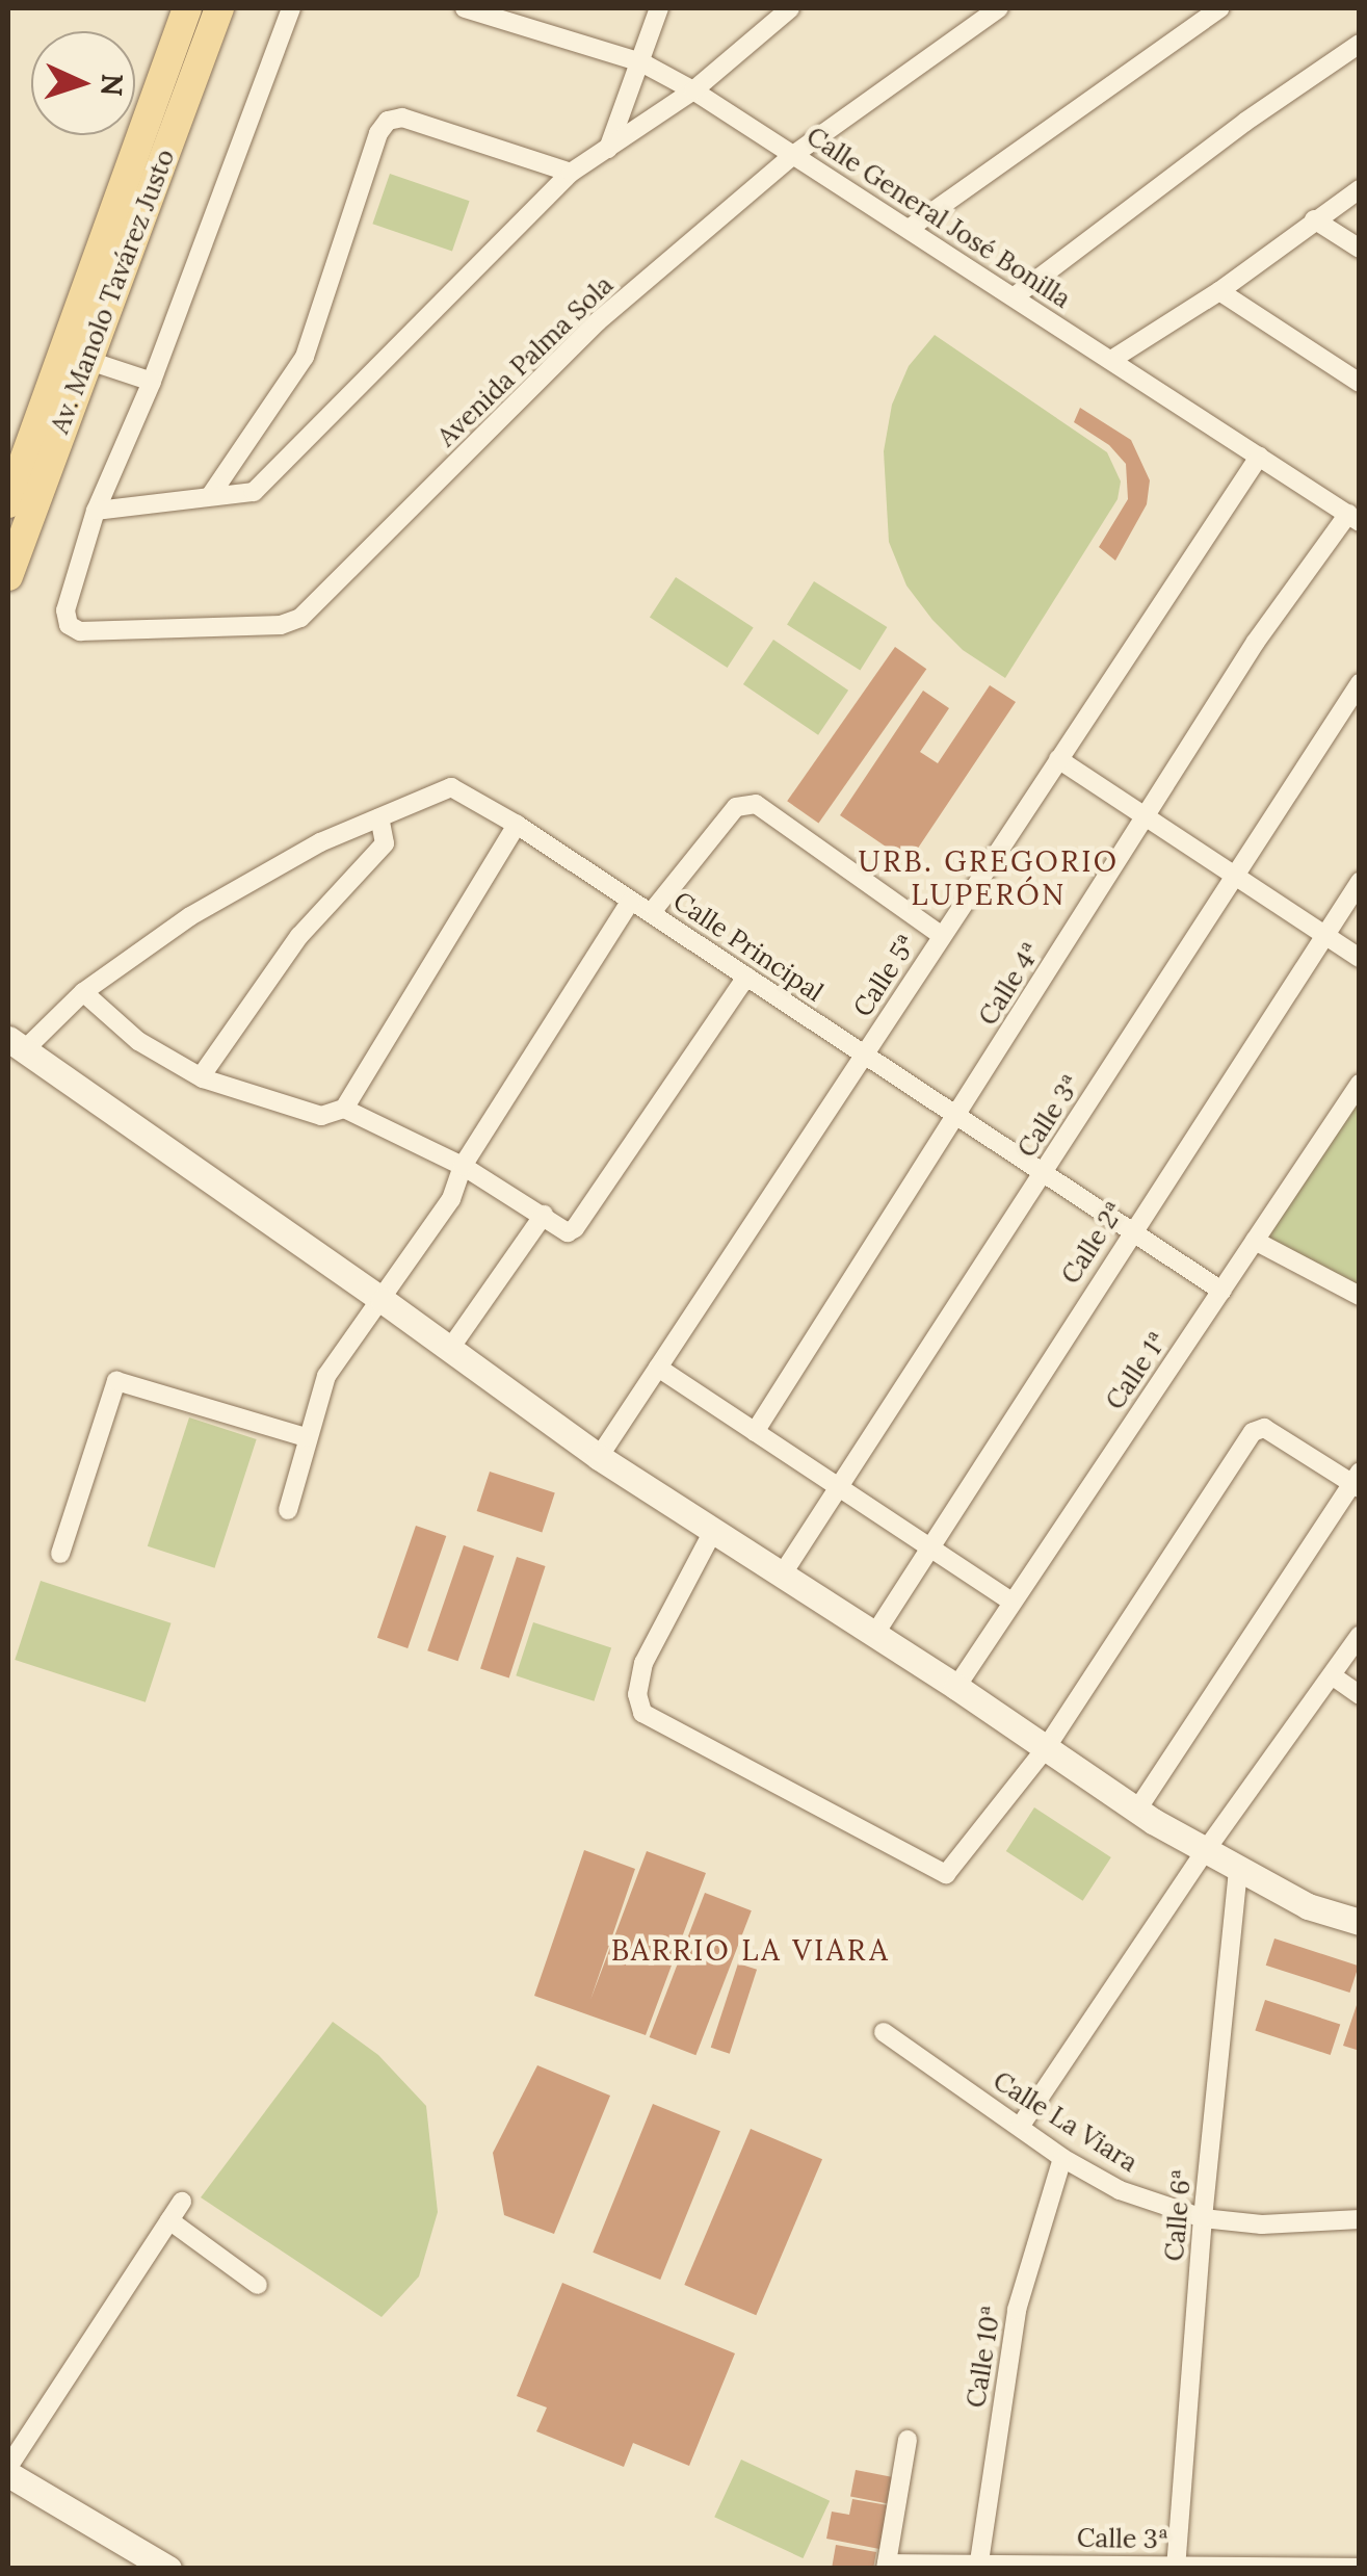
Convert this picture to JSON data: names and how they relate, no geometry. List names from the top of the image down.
{
  "streets": {
    "main road": ["Av. Manolo Tavárez Justo"],
    "street": [
      "Calle General José Bonilla",
      "Avenida Palma Sola",
      "Calle Principal",
      "Calle 5ª",
      "Calle 4ª",
      "Calle 3ª",
      "Calle 2ª",
      "Calle 1ª",
      "Calle La Viara",
      "Calle 6ª",
      "Calle 10ª"
    ]
  },
  "crossings": [
    ["Calle General José Bonilla", "Avenida Palma Sola"],
    ["Calle General José Bonilla", "Calle 5ª"],
    ["Calle General José Bonilla", "Calle 4ª"],
    ["Calle Principal", "Calle 5ª"],
    ["Calle Principal", "Calle 4ª"],
    ["Calle Principal", "Calle 3ª"],
    ["Calle Principal", "Calle 2ª"],
    ["Calle Principal", "Calle 1ª"],
    ["Calle 3ª", "Calle 6ª"],
    ["Calle 3ª", "Calle 10ª"],
    ["Calle La Viara", "Calle 6ª"],
    ["Calle La Viara", "Calle 10ª"]
  ],
  "districts": ["URB. GREGORIO LUPERÓN", "BARRIO LA VIARA"],
  "north": "right"
}
